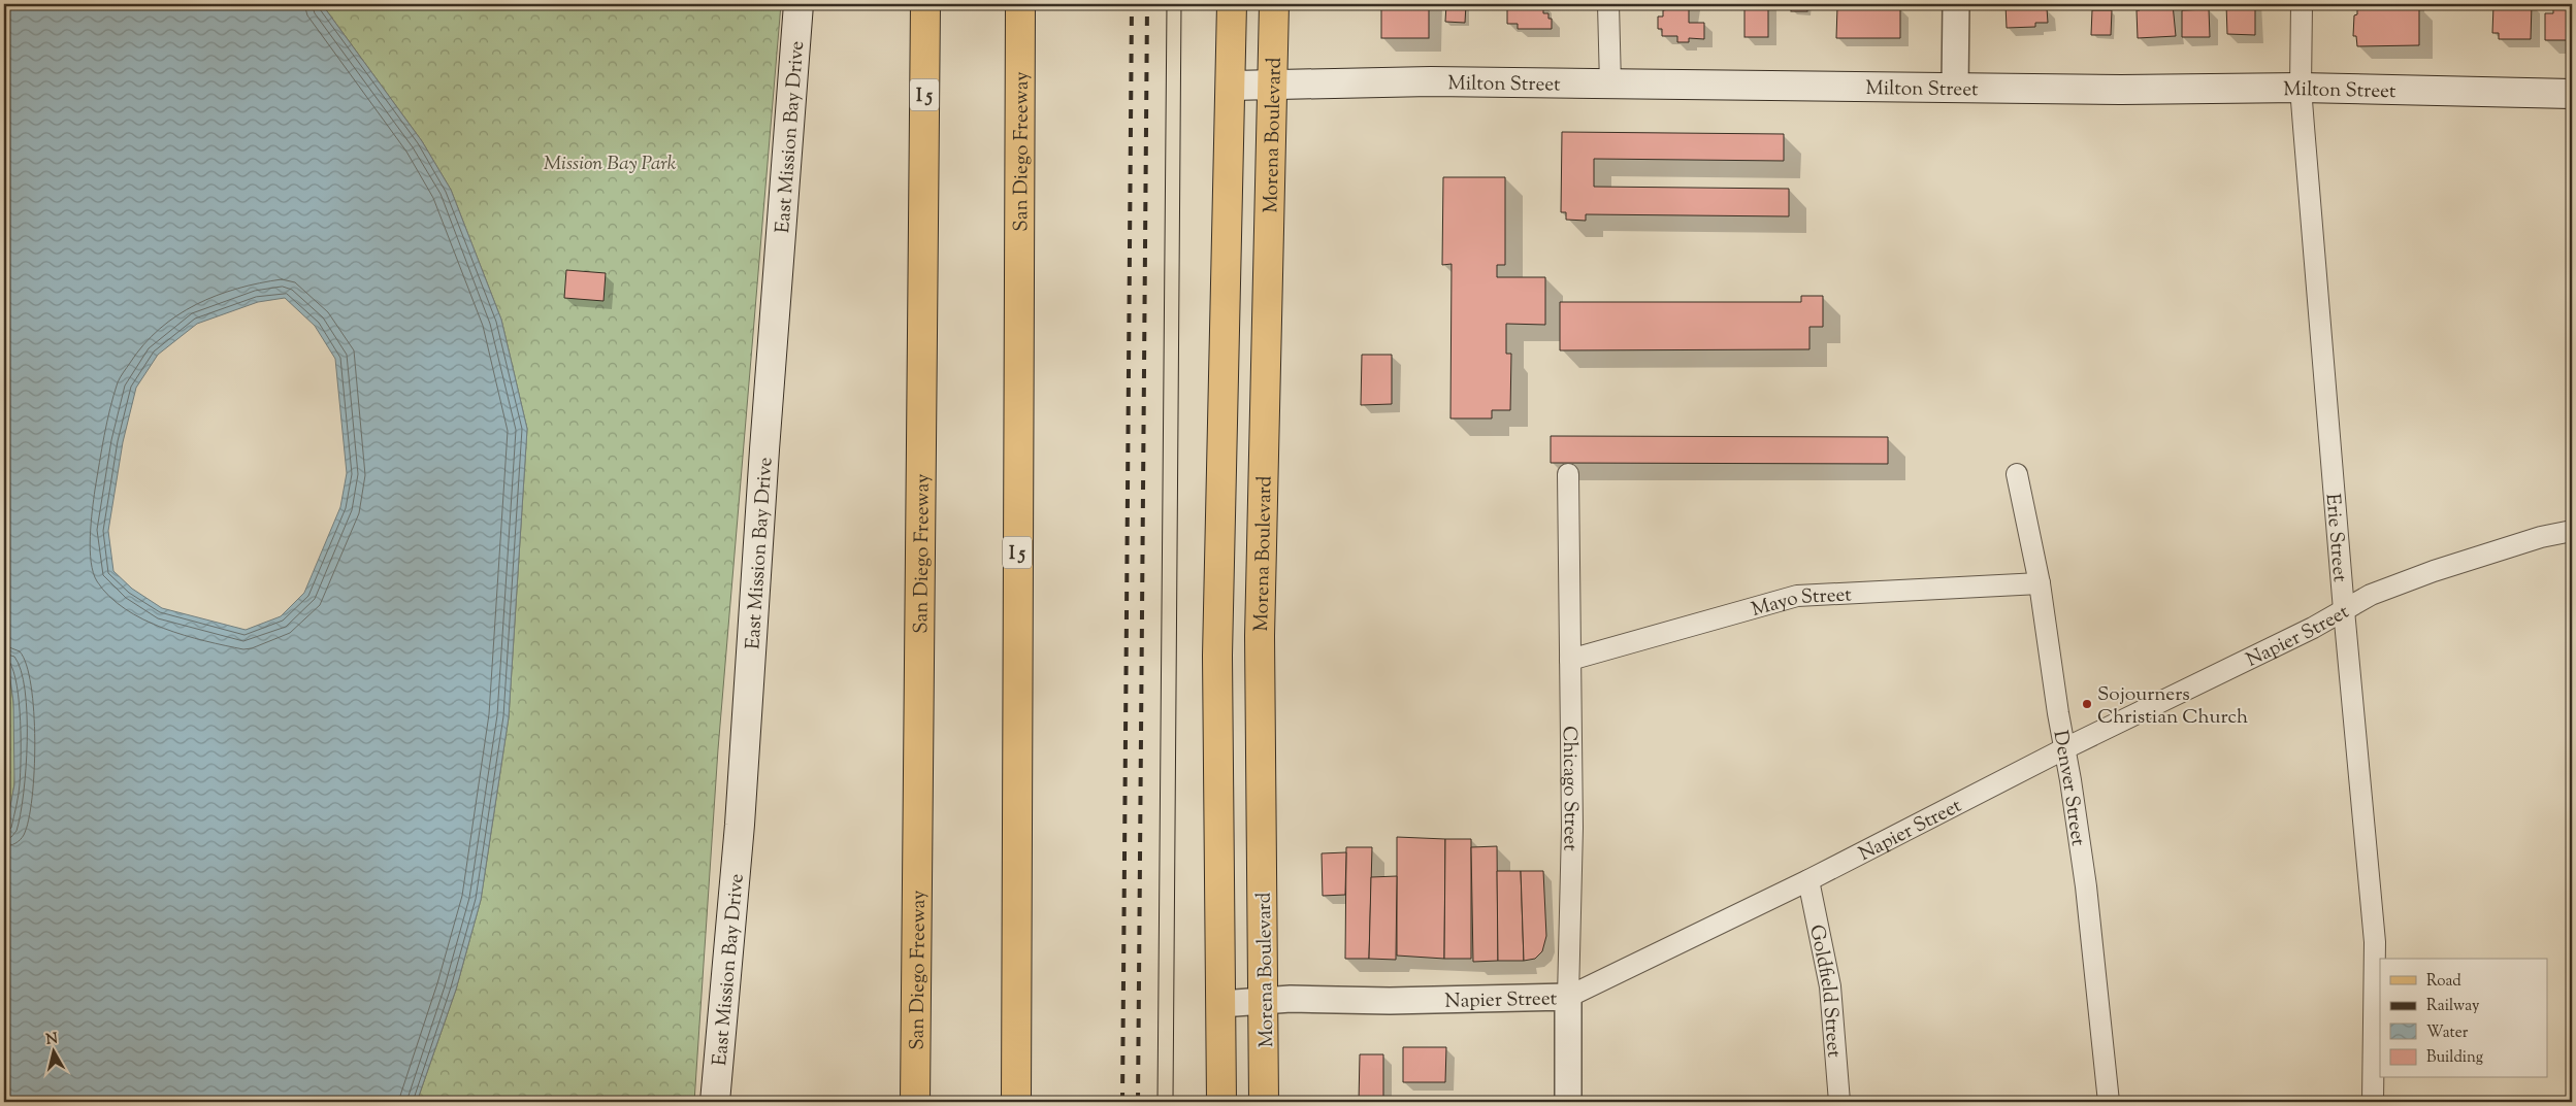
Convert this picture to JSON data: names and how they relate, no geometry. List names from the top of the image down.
{
  "streets": {
    "main road": [
      "Milton Street",
      "I 5",
      "Morena Boulevard",
      "East Mission Bay Drive",
      "San Diego Freeway"
    ],
    "street": [
      "Erie Street",
      "Mayo Street",
      "Napier Street",
      "Chicago Street",
      "Denver Street",
      "Goldfield Street"
    ]
  },
  "crossings": [
    ["Milton Street", "Morena Boulevard"],
    ["Milton Street", "Erie Street"],
    ["Morena Boulevard", "Napier Street"],
    ["Erie Street", "Napier Street"],
    ["Mayo Street", "Chicago Street"],
    ["Mayo Street", "Denver Street"],
    ["Napier Street", "Chicago Street"],
    ["Napier Street", "Denver Street"],
    ["Napier Street", "Goldfield Street"]
  ],
  "parks": ["Mission Bay Park"],
  "places": ["Sojourners Christian Church"],
  "legend": [
    "Road",
    "Railway",
    "Water",
    "Building"
  ],
  "north": "top"
}
